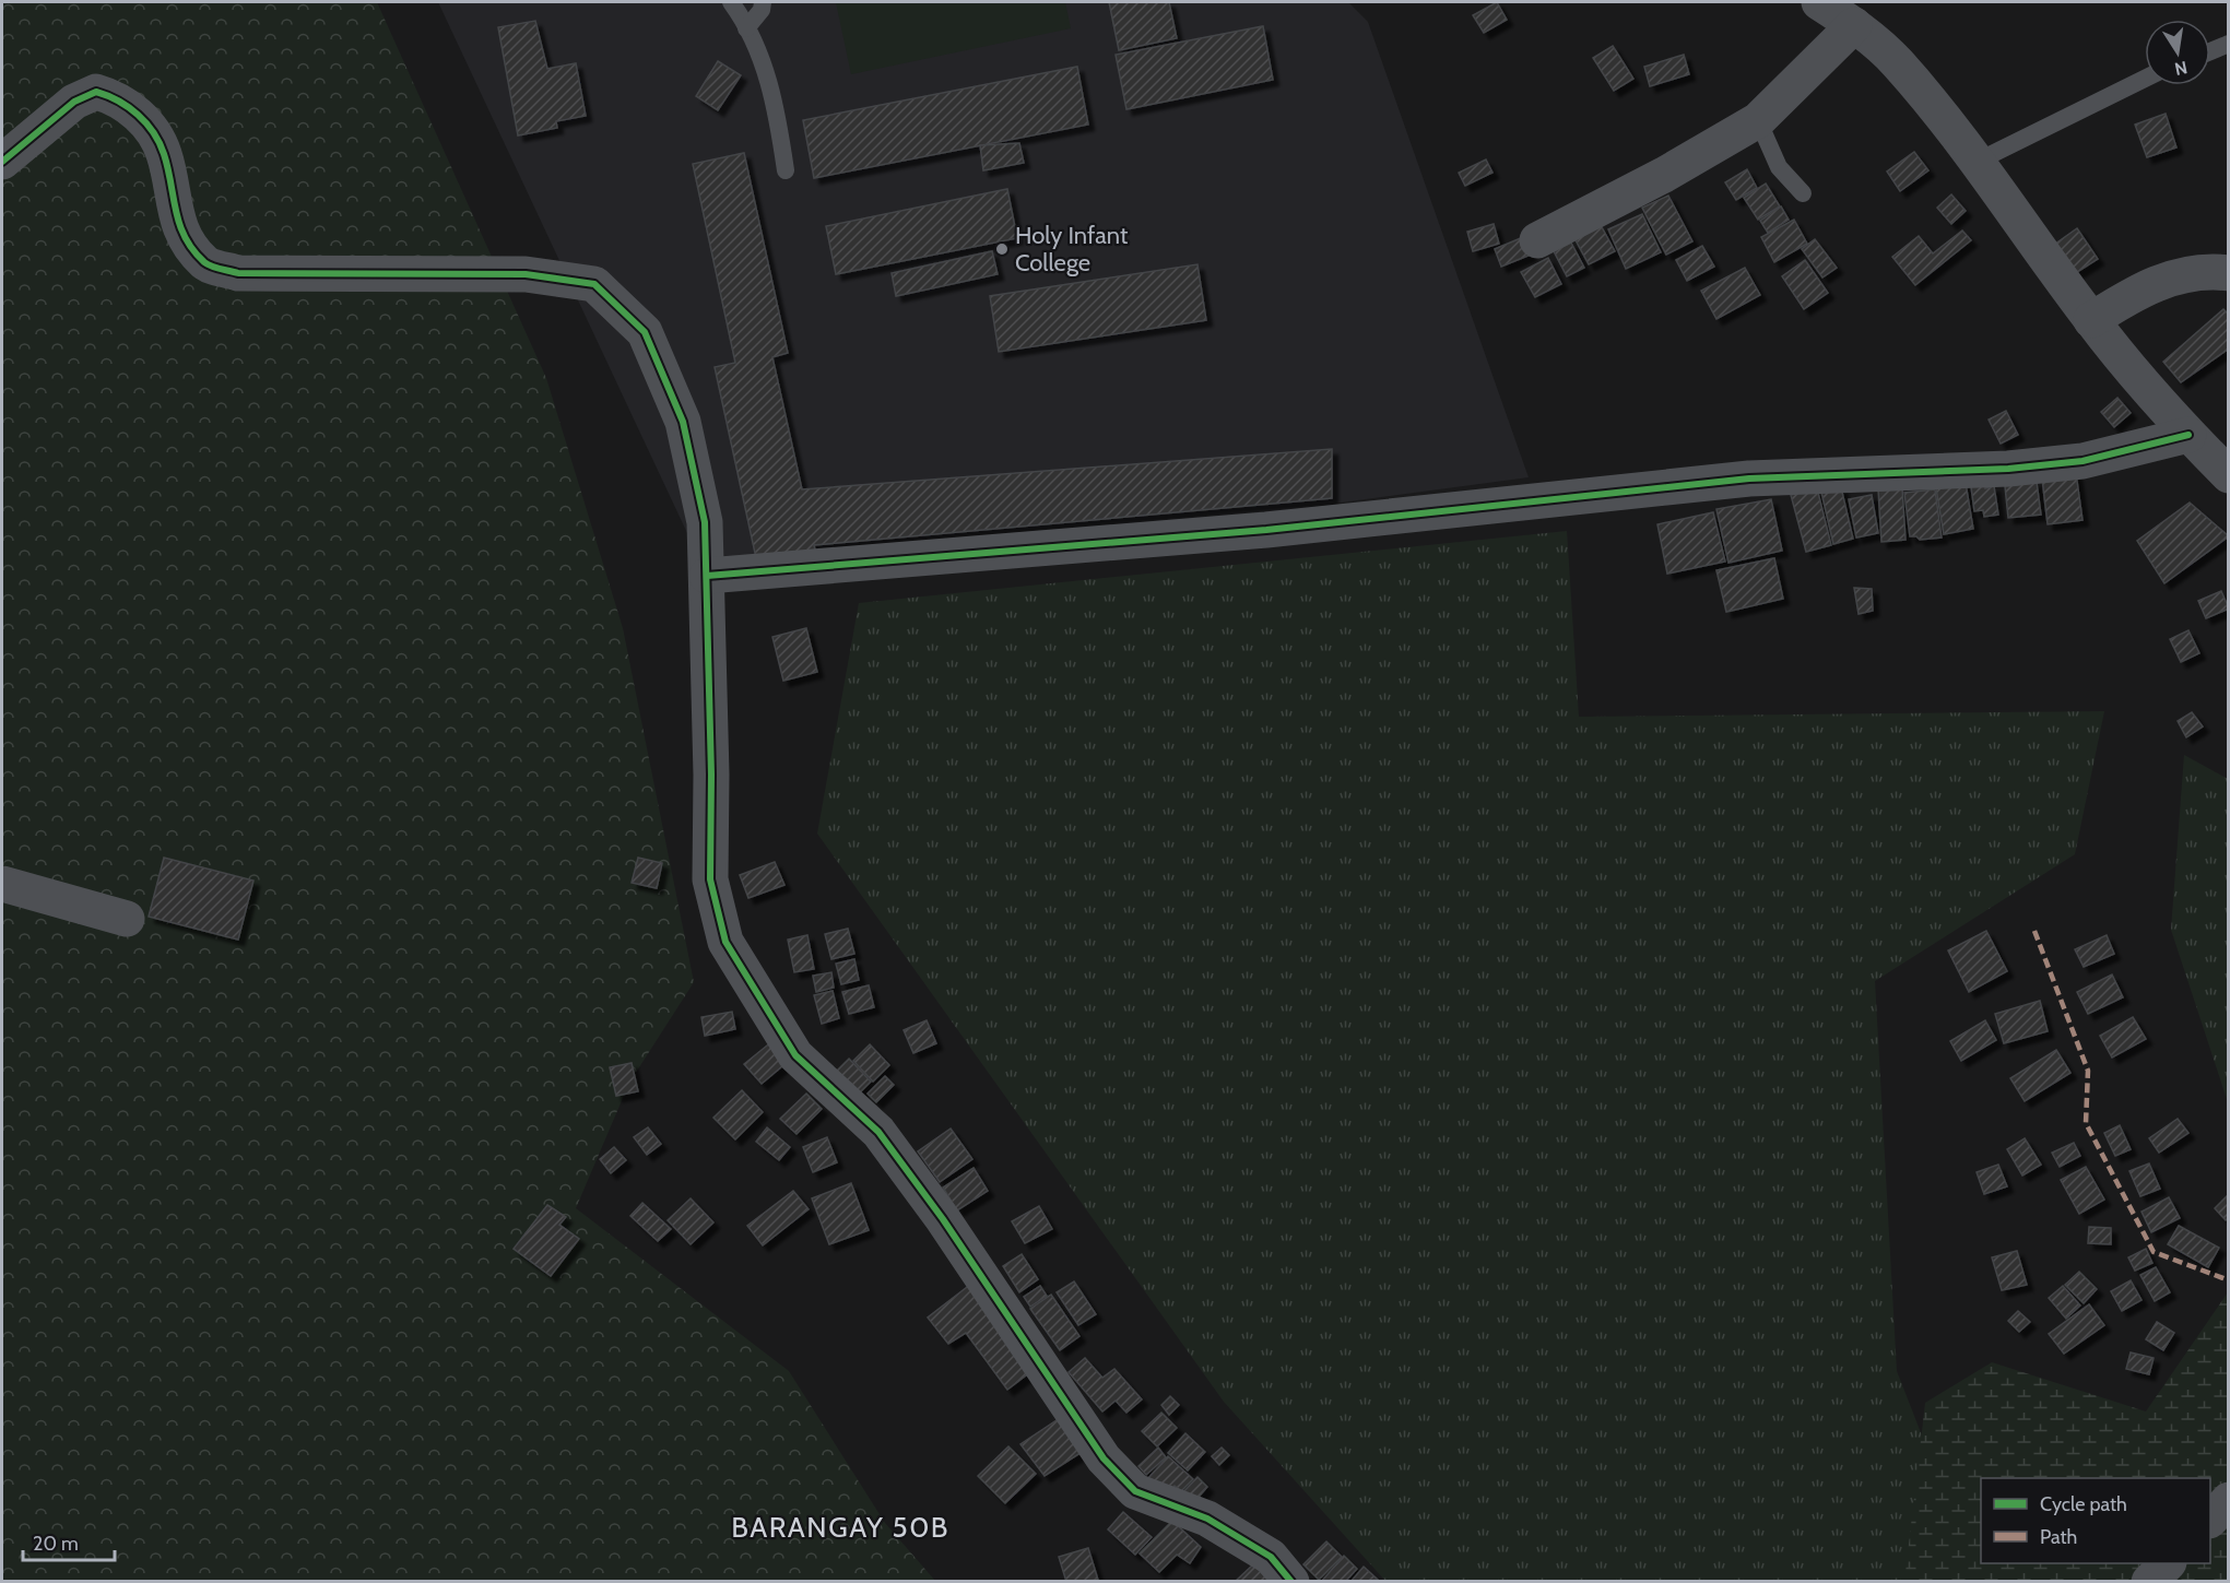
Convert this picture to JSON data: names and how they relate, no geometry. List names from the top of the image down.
{
  "districts": ["BARANGAY 50B"],
  "places": ["Holy Infant College"],
  "legend": ["Cycle path", "Path"],
  "scale_bar": "20 m",
  "north": "bottom"
}
